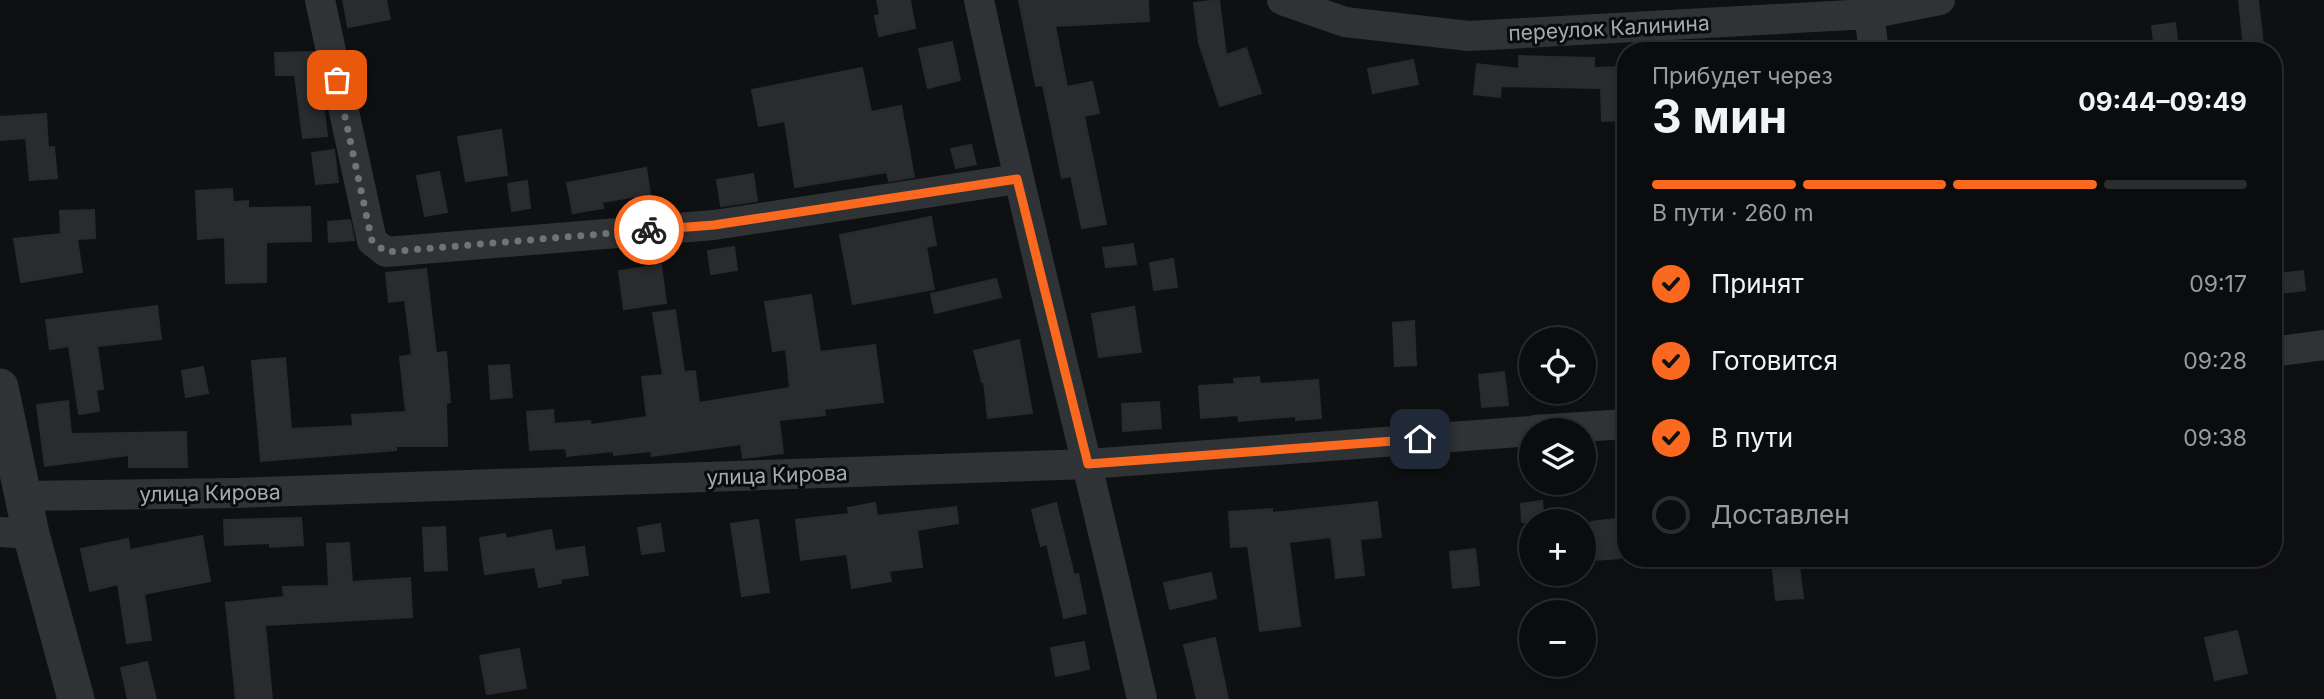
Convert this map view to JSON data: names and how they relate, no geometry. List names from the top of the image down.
{
  "streets": {
    "street": ["переулок Калинина", "улица Кирова"]
  },
  "page": {
    "heading": ["3 мин", "Прибудет через", "09:44–09:49"],
    "bar": "В пути · 260 m",
    "list": [
      ["Принят", "09:17"],
      ["Готовится", "09:28"],
      ["В пути", "09:38"],
      "Доставлен"
    ],
    "map_buttons": ["+", "−"]
  }
}
